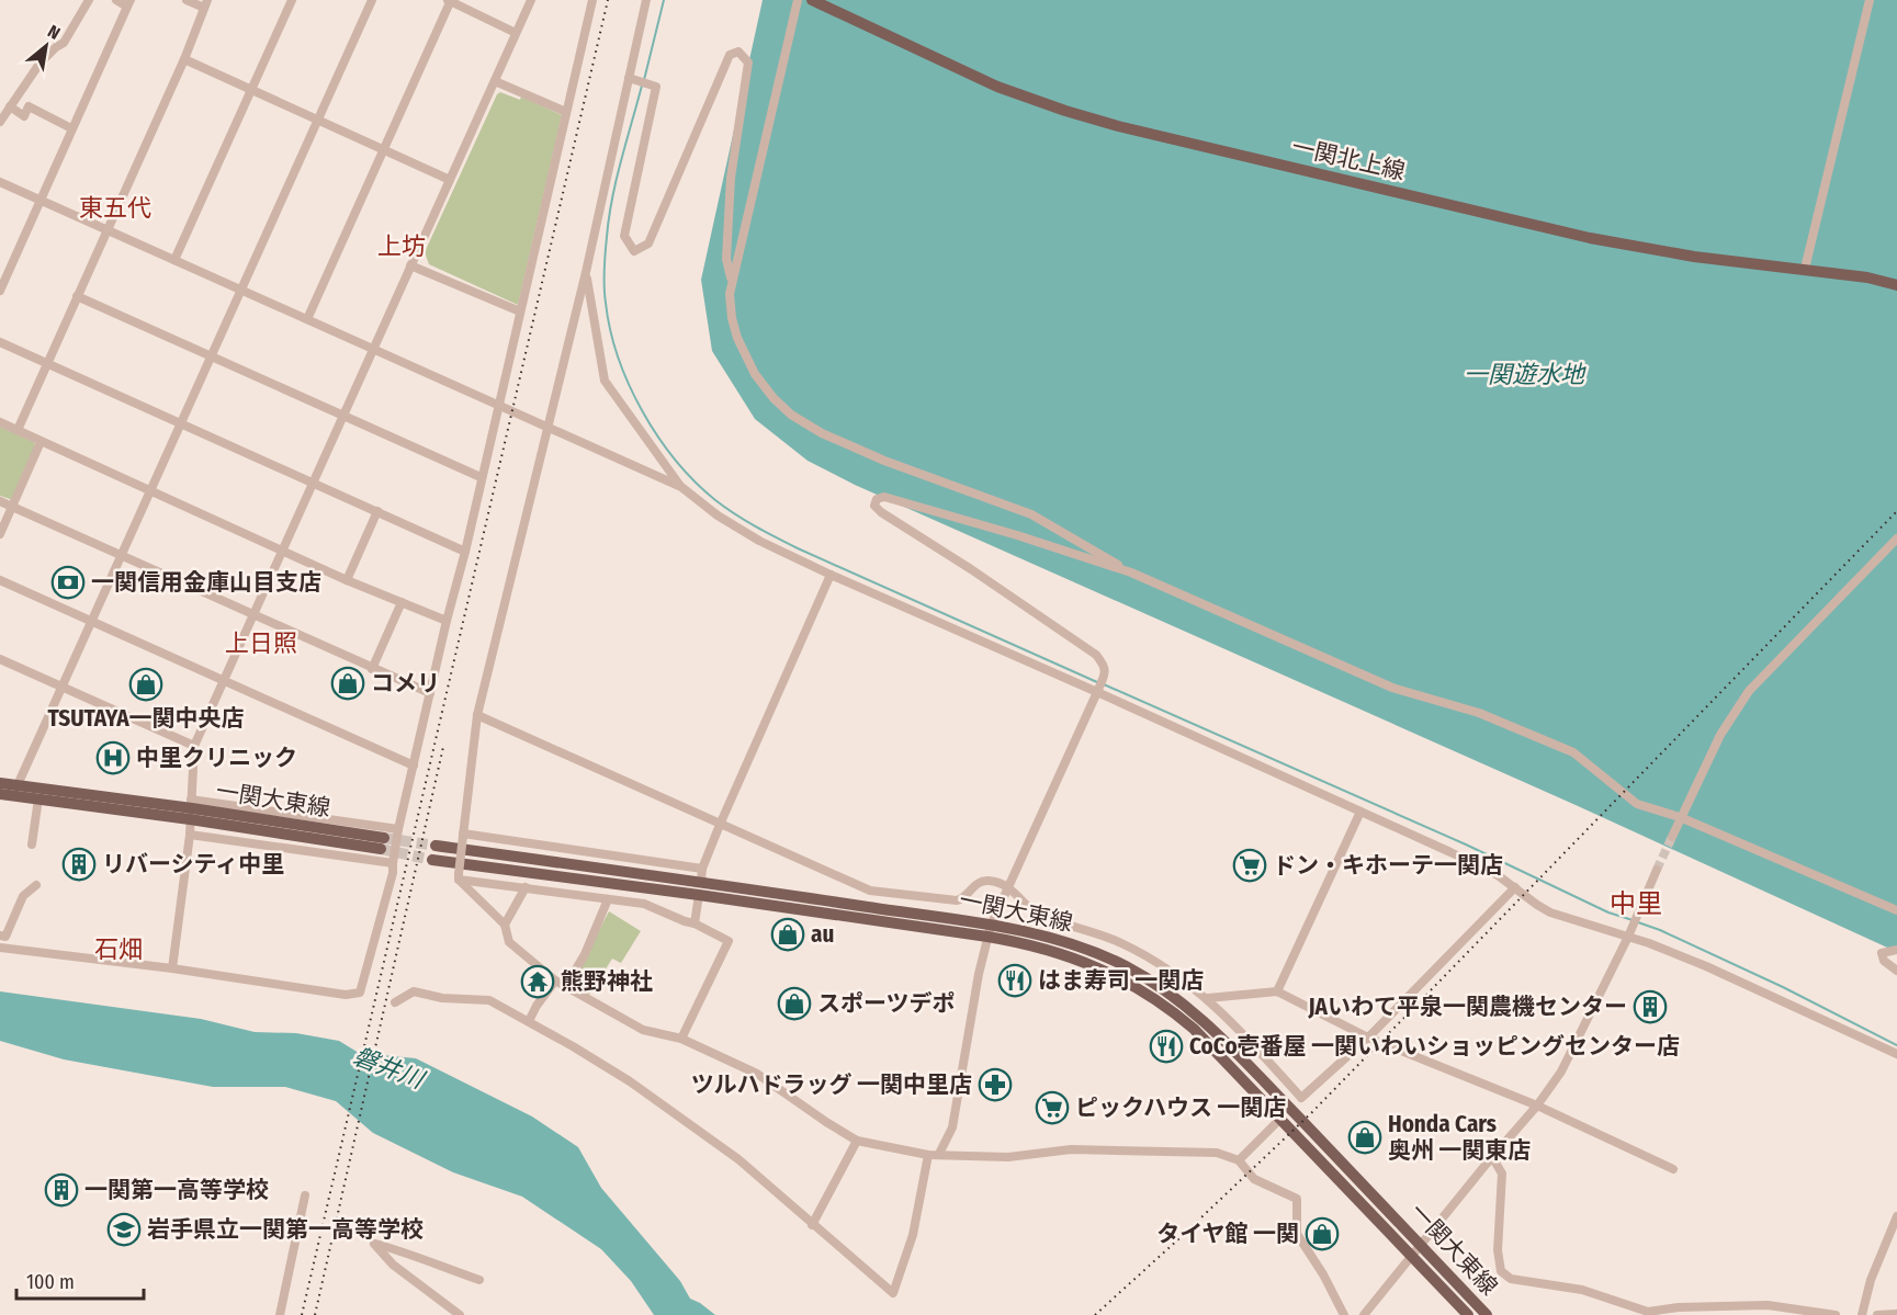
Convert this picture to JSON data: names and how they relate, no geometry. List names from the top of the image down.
{
  "streets": {
    "main road": ["一関北上線", "一関大東線"]
  },
  "districts": [
    "東五代",
    "上坊",
    "上日照",
    "中里",
    "石畑"
  ],
  "water": ["一関遊水地", "磐井川"],
  "places": {
    "bank": ["一関信用金庫山目支店"],
    "shop": [
      "コメリ",
      "TSUTAYA一関中央店",
      "au",
      "スポーツデポ",
      "Honda Cars 奥州 一関東店",
      "タイヤ館 一関"
    ],
    "hospital": ["中里クリニック"],
    "building": ["リバーシティ中里", "JAいわて平泉一関農機センター", "一関第一高等学校"],
    "supermarket": ["ドン・キホーテ一関店", "ピックハウス 一関店"],
    "restaurant": ["はま寿司 一関店", "CoCo壱番屋 一関いわいショッピングセンター店"],
    "temple": ["熊野神社"],
    "pharmacy": ["ツルハドラッグ 一関中里店"],
    "school or university": ["岩手県立一関第一高等学校"]
  },
  "scale_bar": "100 m",
  "north": "top right"
}
